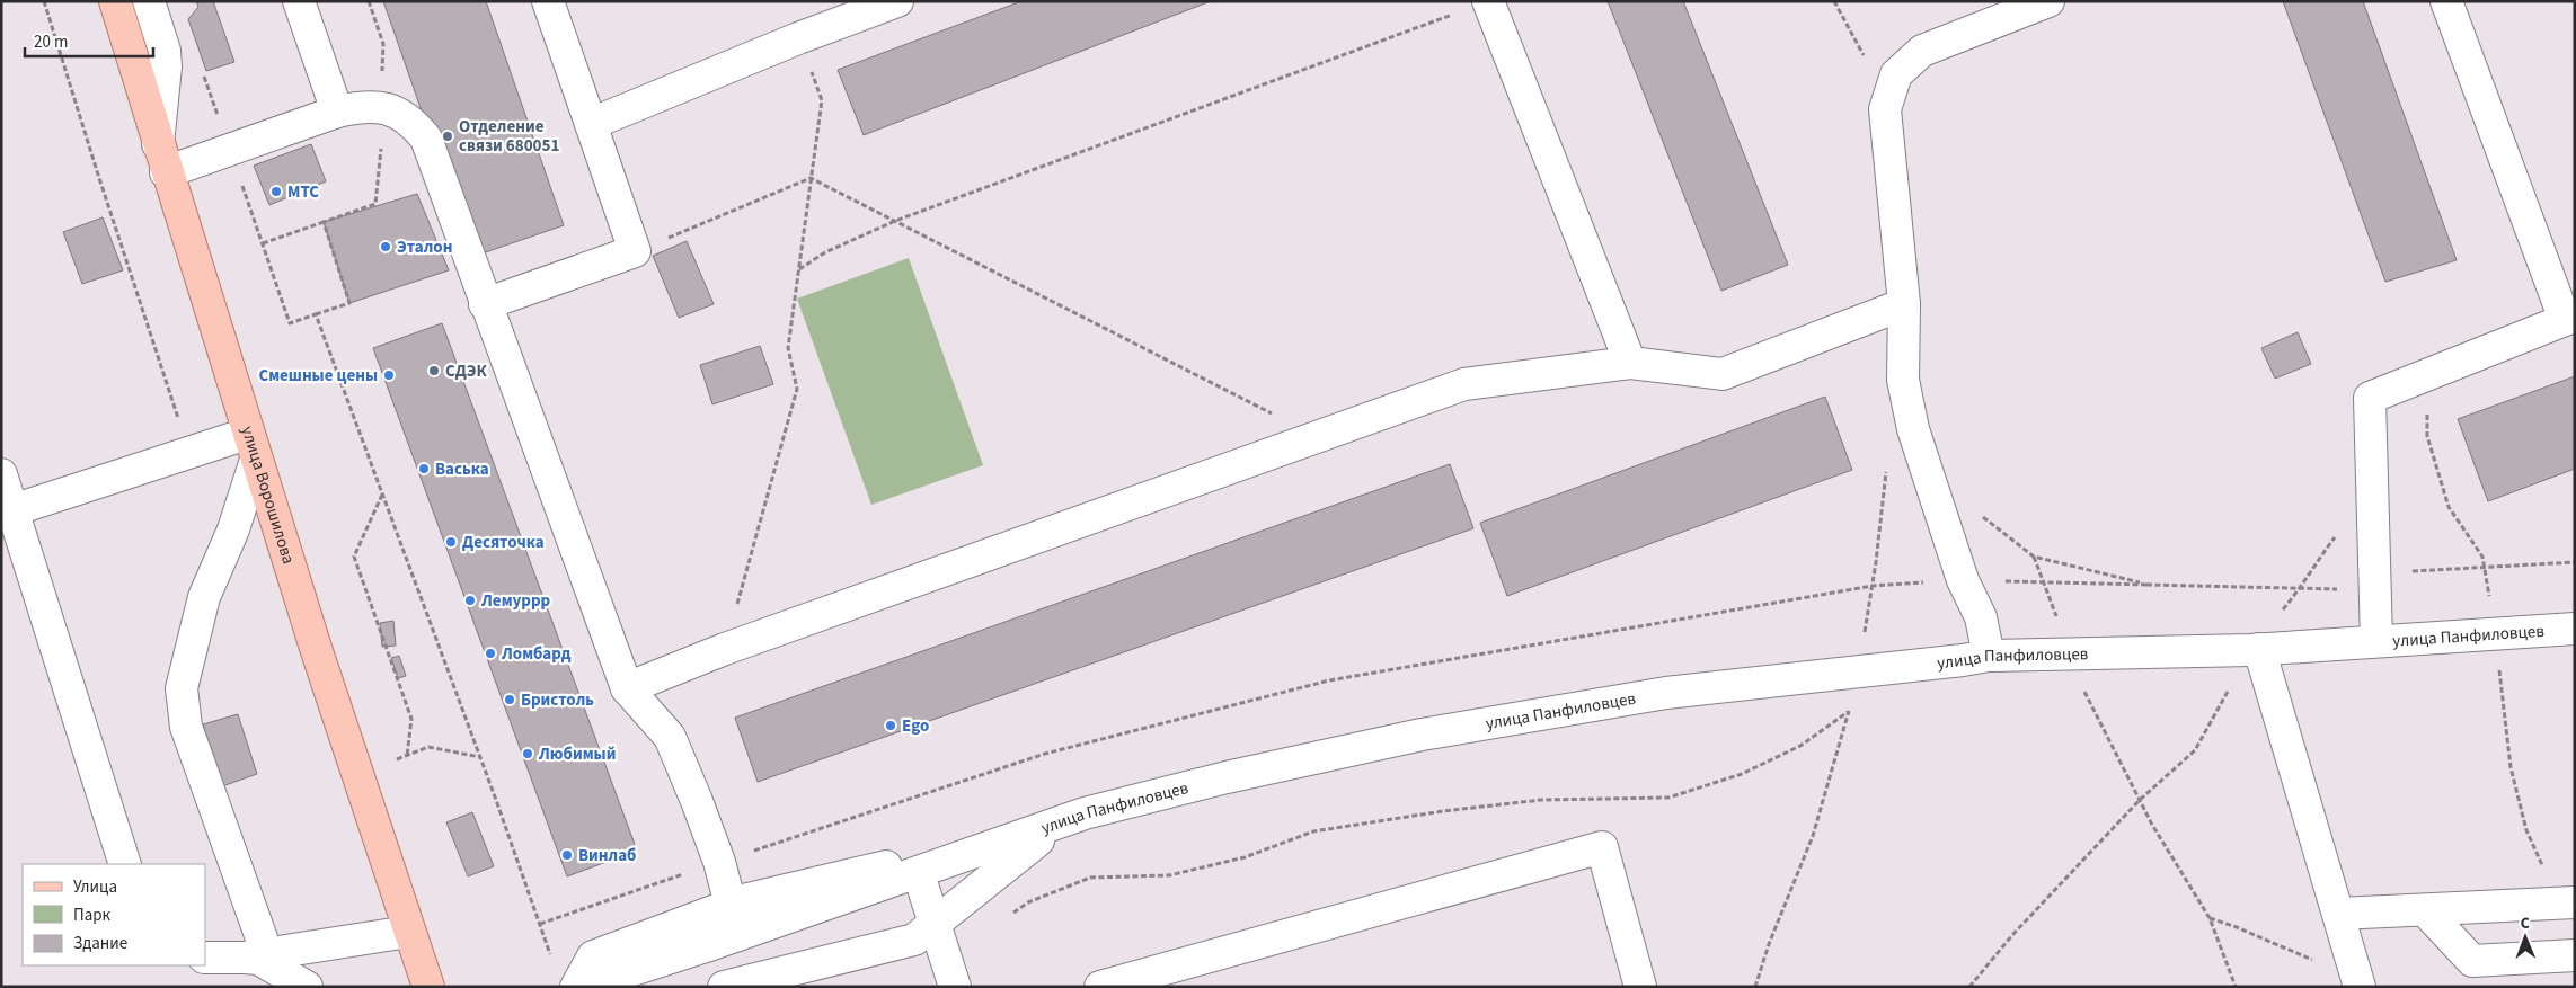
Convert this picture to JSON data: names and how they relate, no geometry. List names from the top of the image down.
{
  "streets": {
    "main road": ["улица Ворошилова"],
    "street": ["улица Панфиловцев"]
  },
  "places": [
    "Отделение связи 680051",
    "МТС",
    "Эталон",
    "СДЭК",
    "Смешные цены",
    "Васька",
    "Десяточка",
    "Лемуррр",
    "Ломбард",
    "Бристоль",
    "Ego",
    "Любимый",
    "Винлаб"
  ],
  "legend": ["Улица", "Парк", "Здание"],
  "scale_bar": "20 m",
  "north": "top"
}
